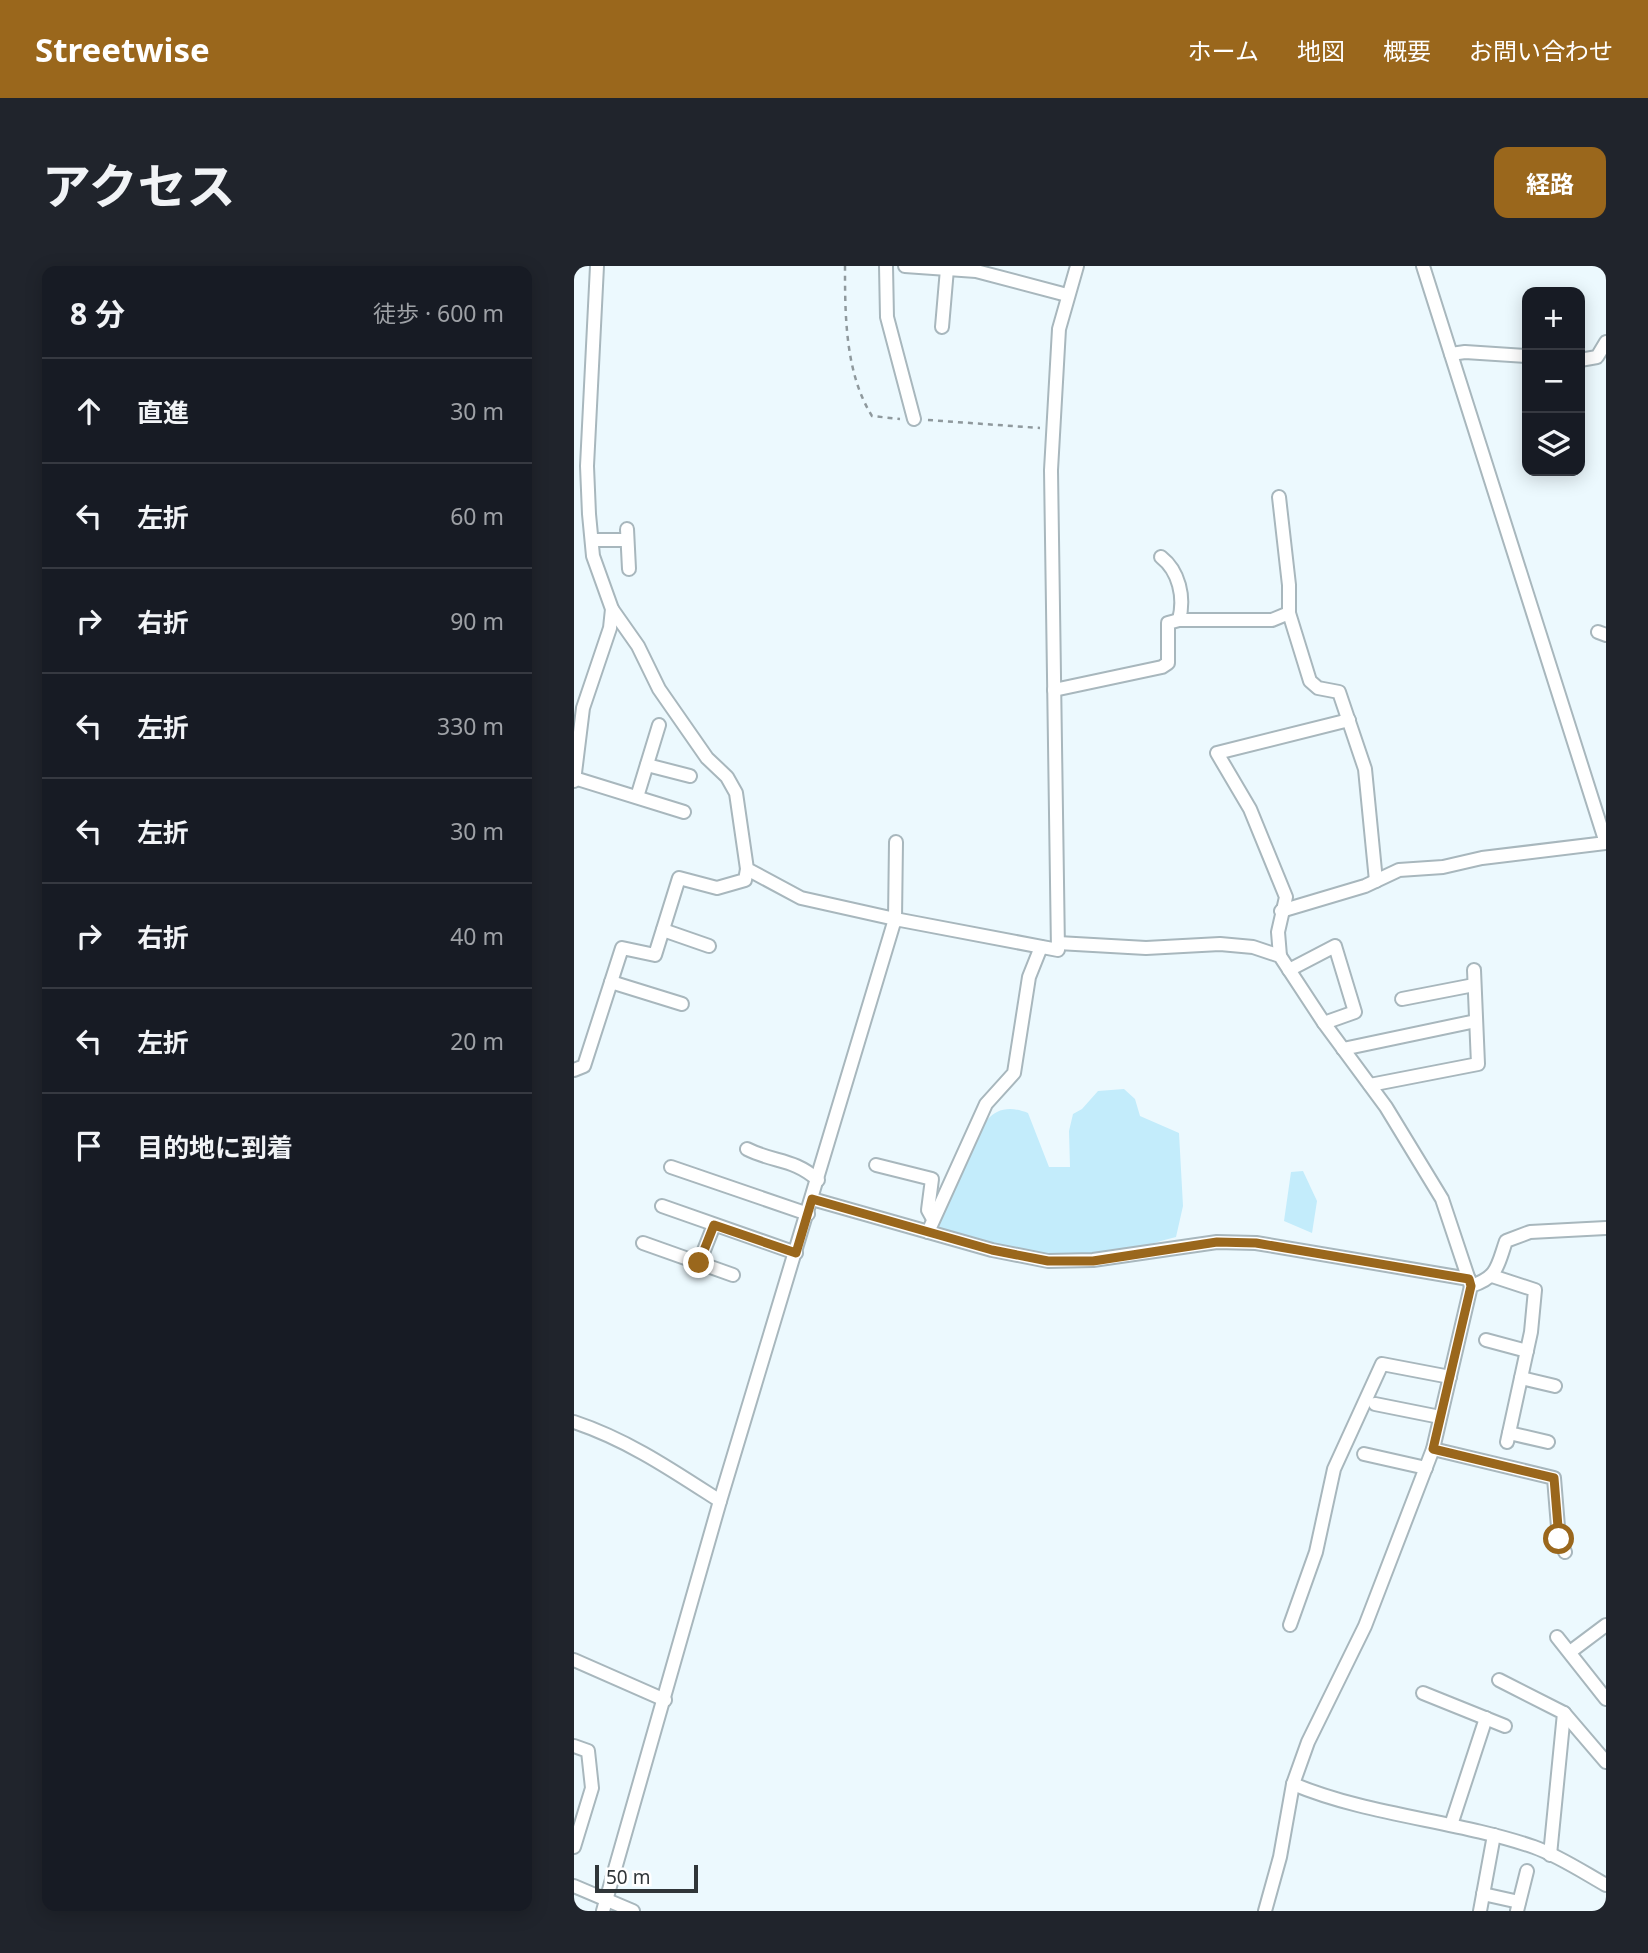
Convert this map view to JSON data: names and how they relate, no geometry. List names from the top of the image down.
{
  "scale_bar": "50 m",
  "page": {
    "header": "Streetwise",
    "nav": [
      "ホーム",
      "地図",
      "概要",
      "お問い合わせ"
    ],
    "title": "アクセス",
    "buttons": "経路",
    "heading": ["8 分", "徒歩 · 600 m"],
    "map_buttons": ["+", "−"],
    "list": [
      ["直進", "30 m"],
      ["左折", "60 m"],
      ["右折", "90 m"],
      ["左折", "330 m"],
      ["左折", "30 m"],
      ["右折", "40 m"],
      ["左折", "20 m"],
      "目的地に到着"
    ],
    "scale": "50 m"
  }
}
